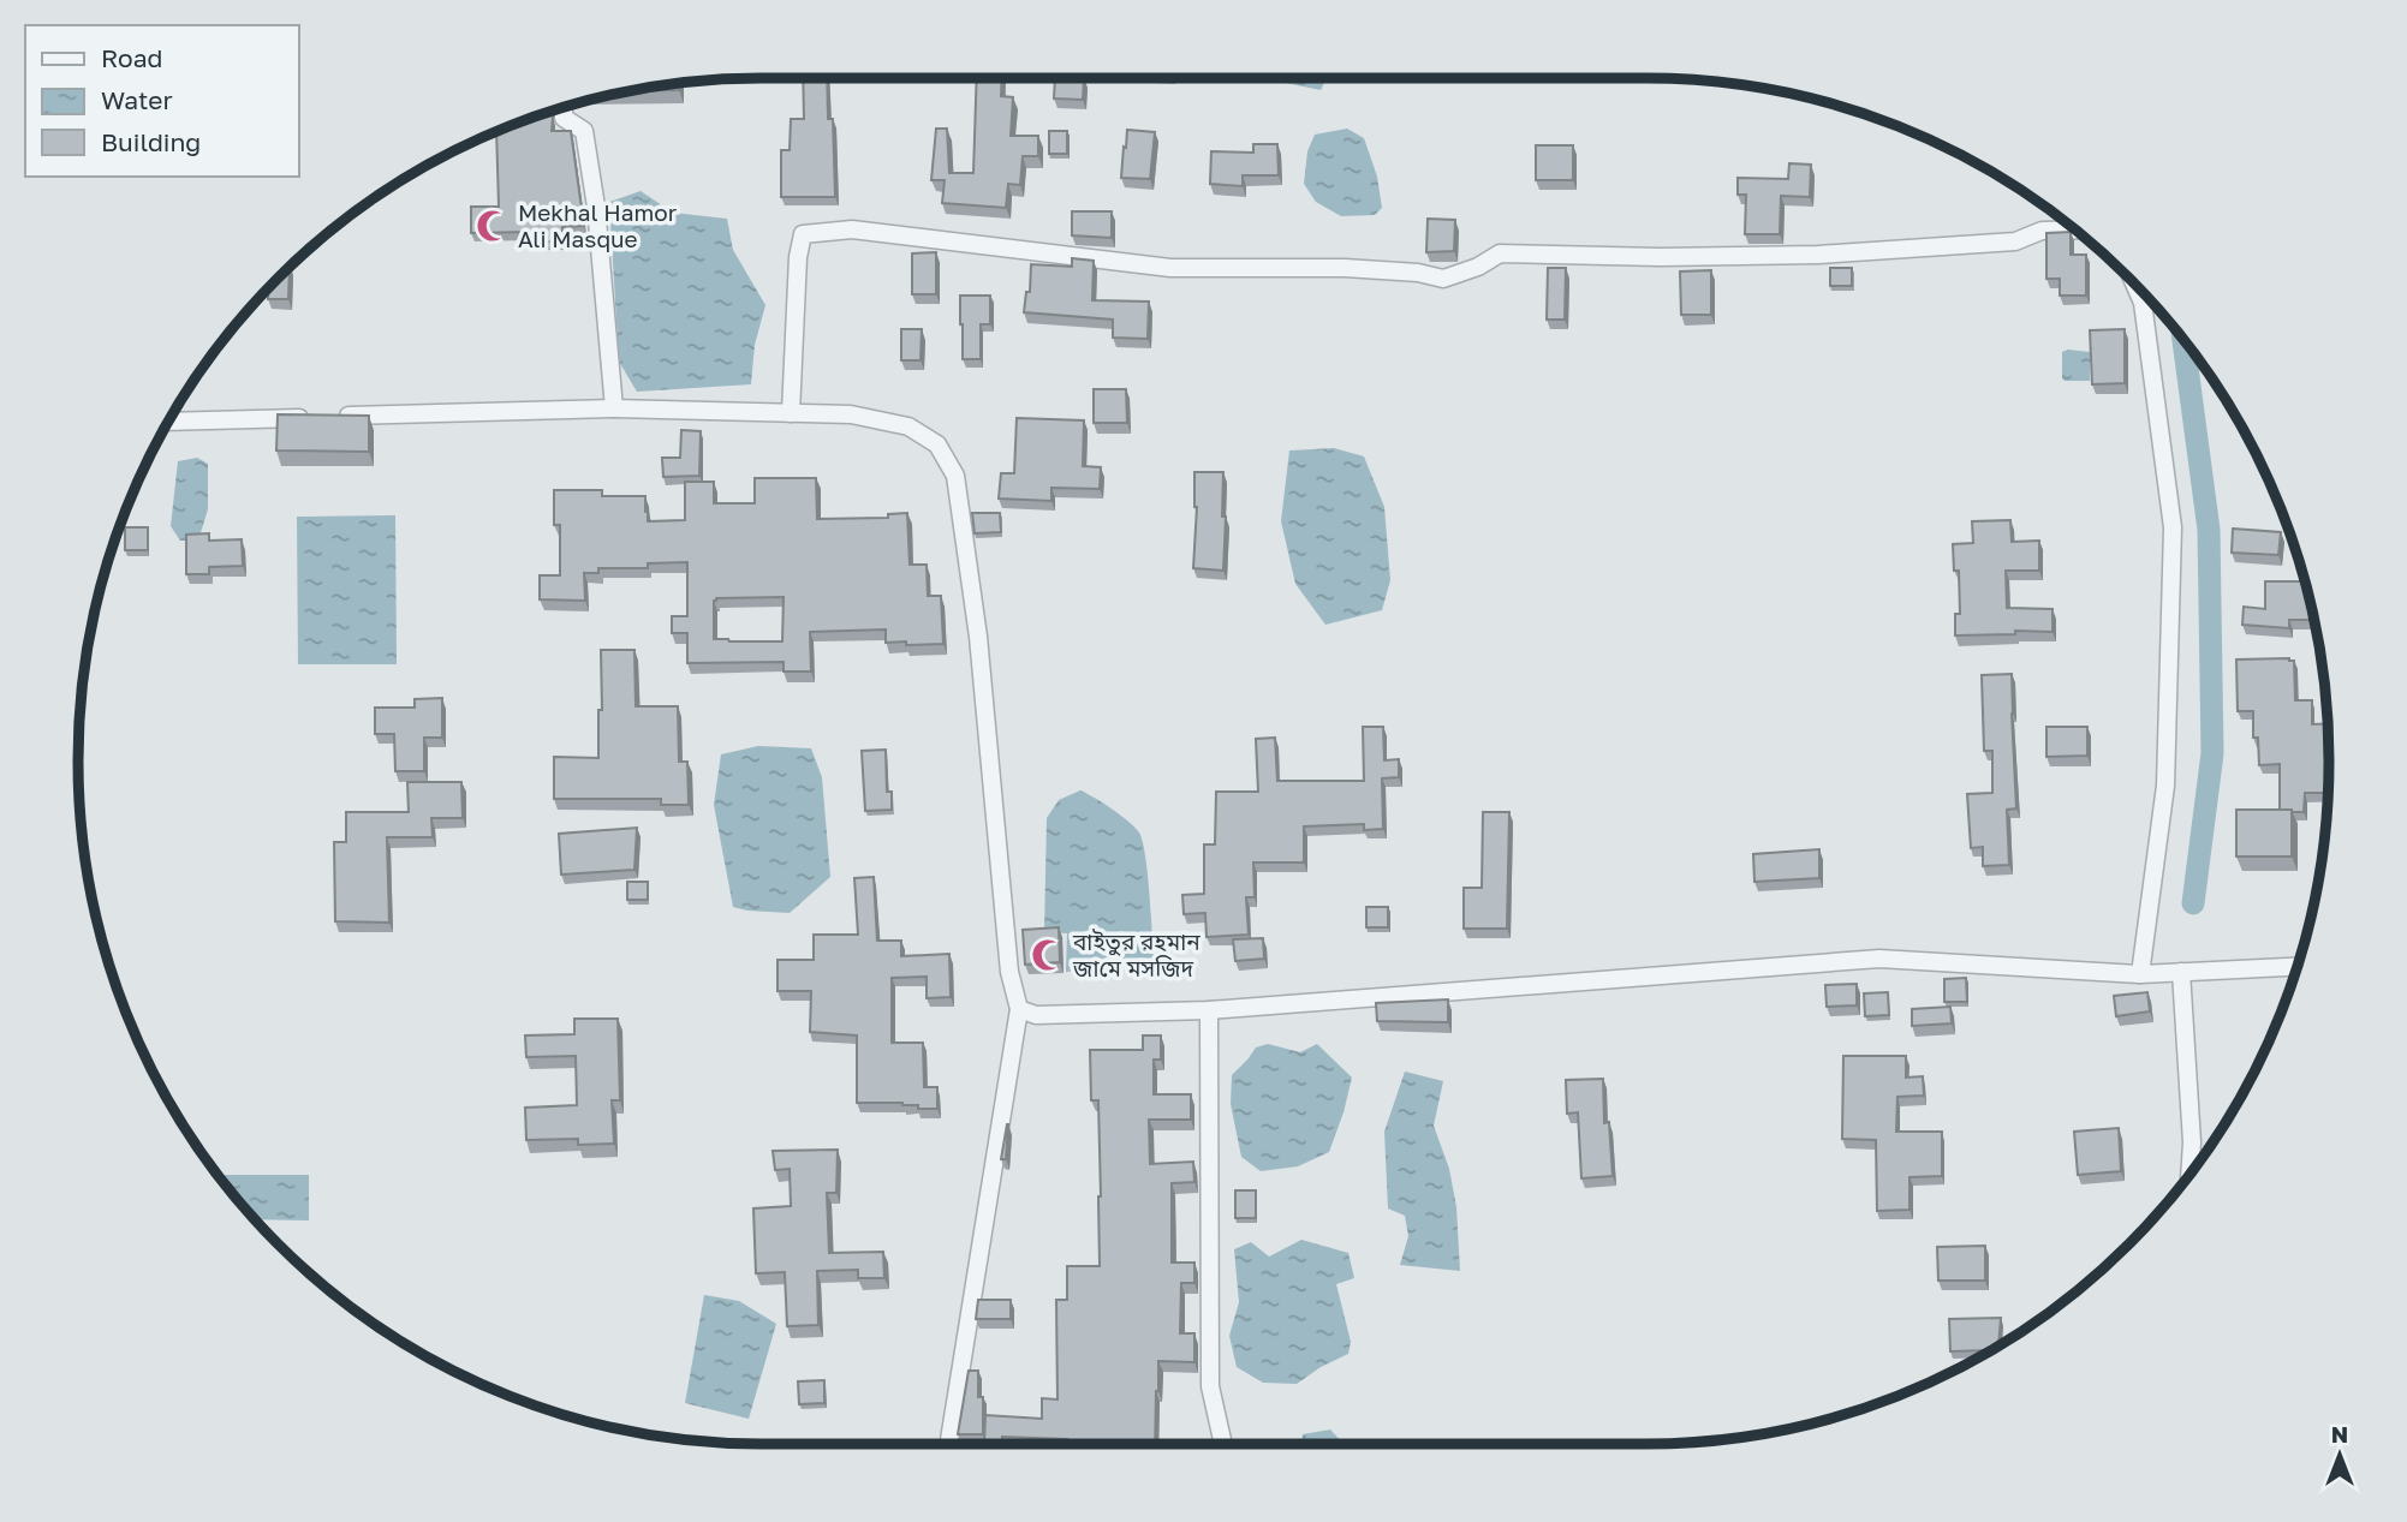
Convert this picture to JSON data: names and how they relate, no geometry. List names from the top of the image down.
{
  "places": {
    "mosque": ["Mekhal Hamor Ali Masque", "বাইতুর রহমান জা‌মে মস‌জিদ"]
  },
  "legend": ["Road", "Water", "Building"],
  "north": "top"
}
